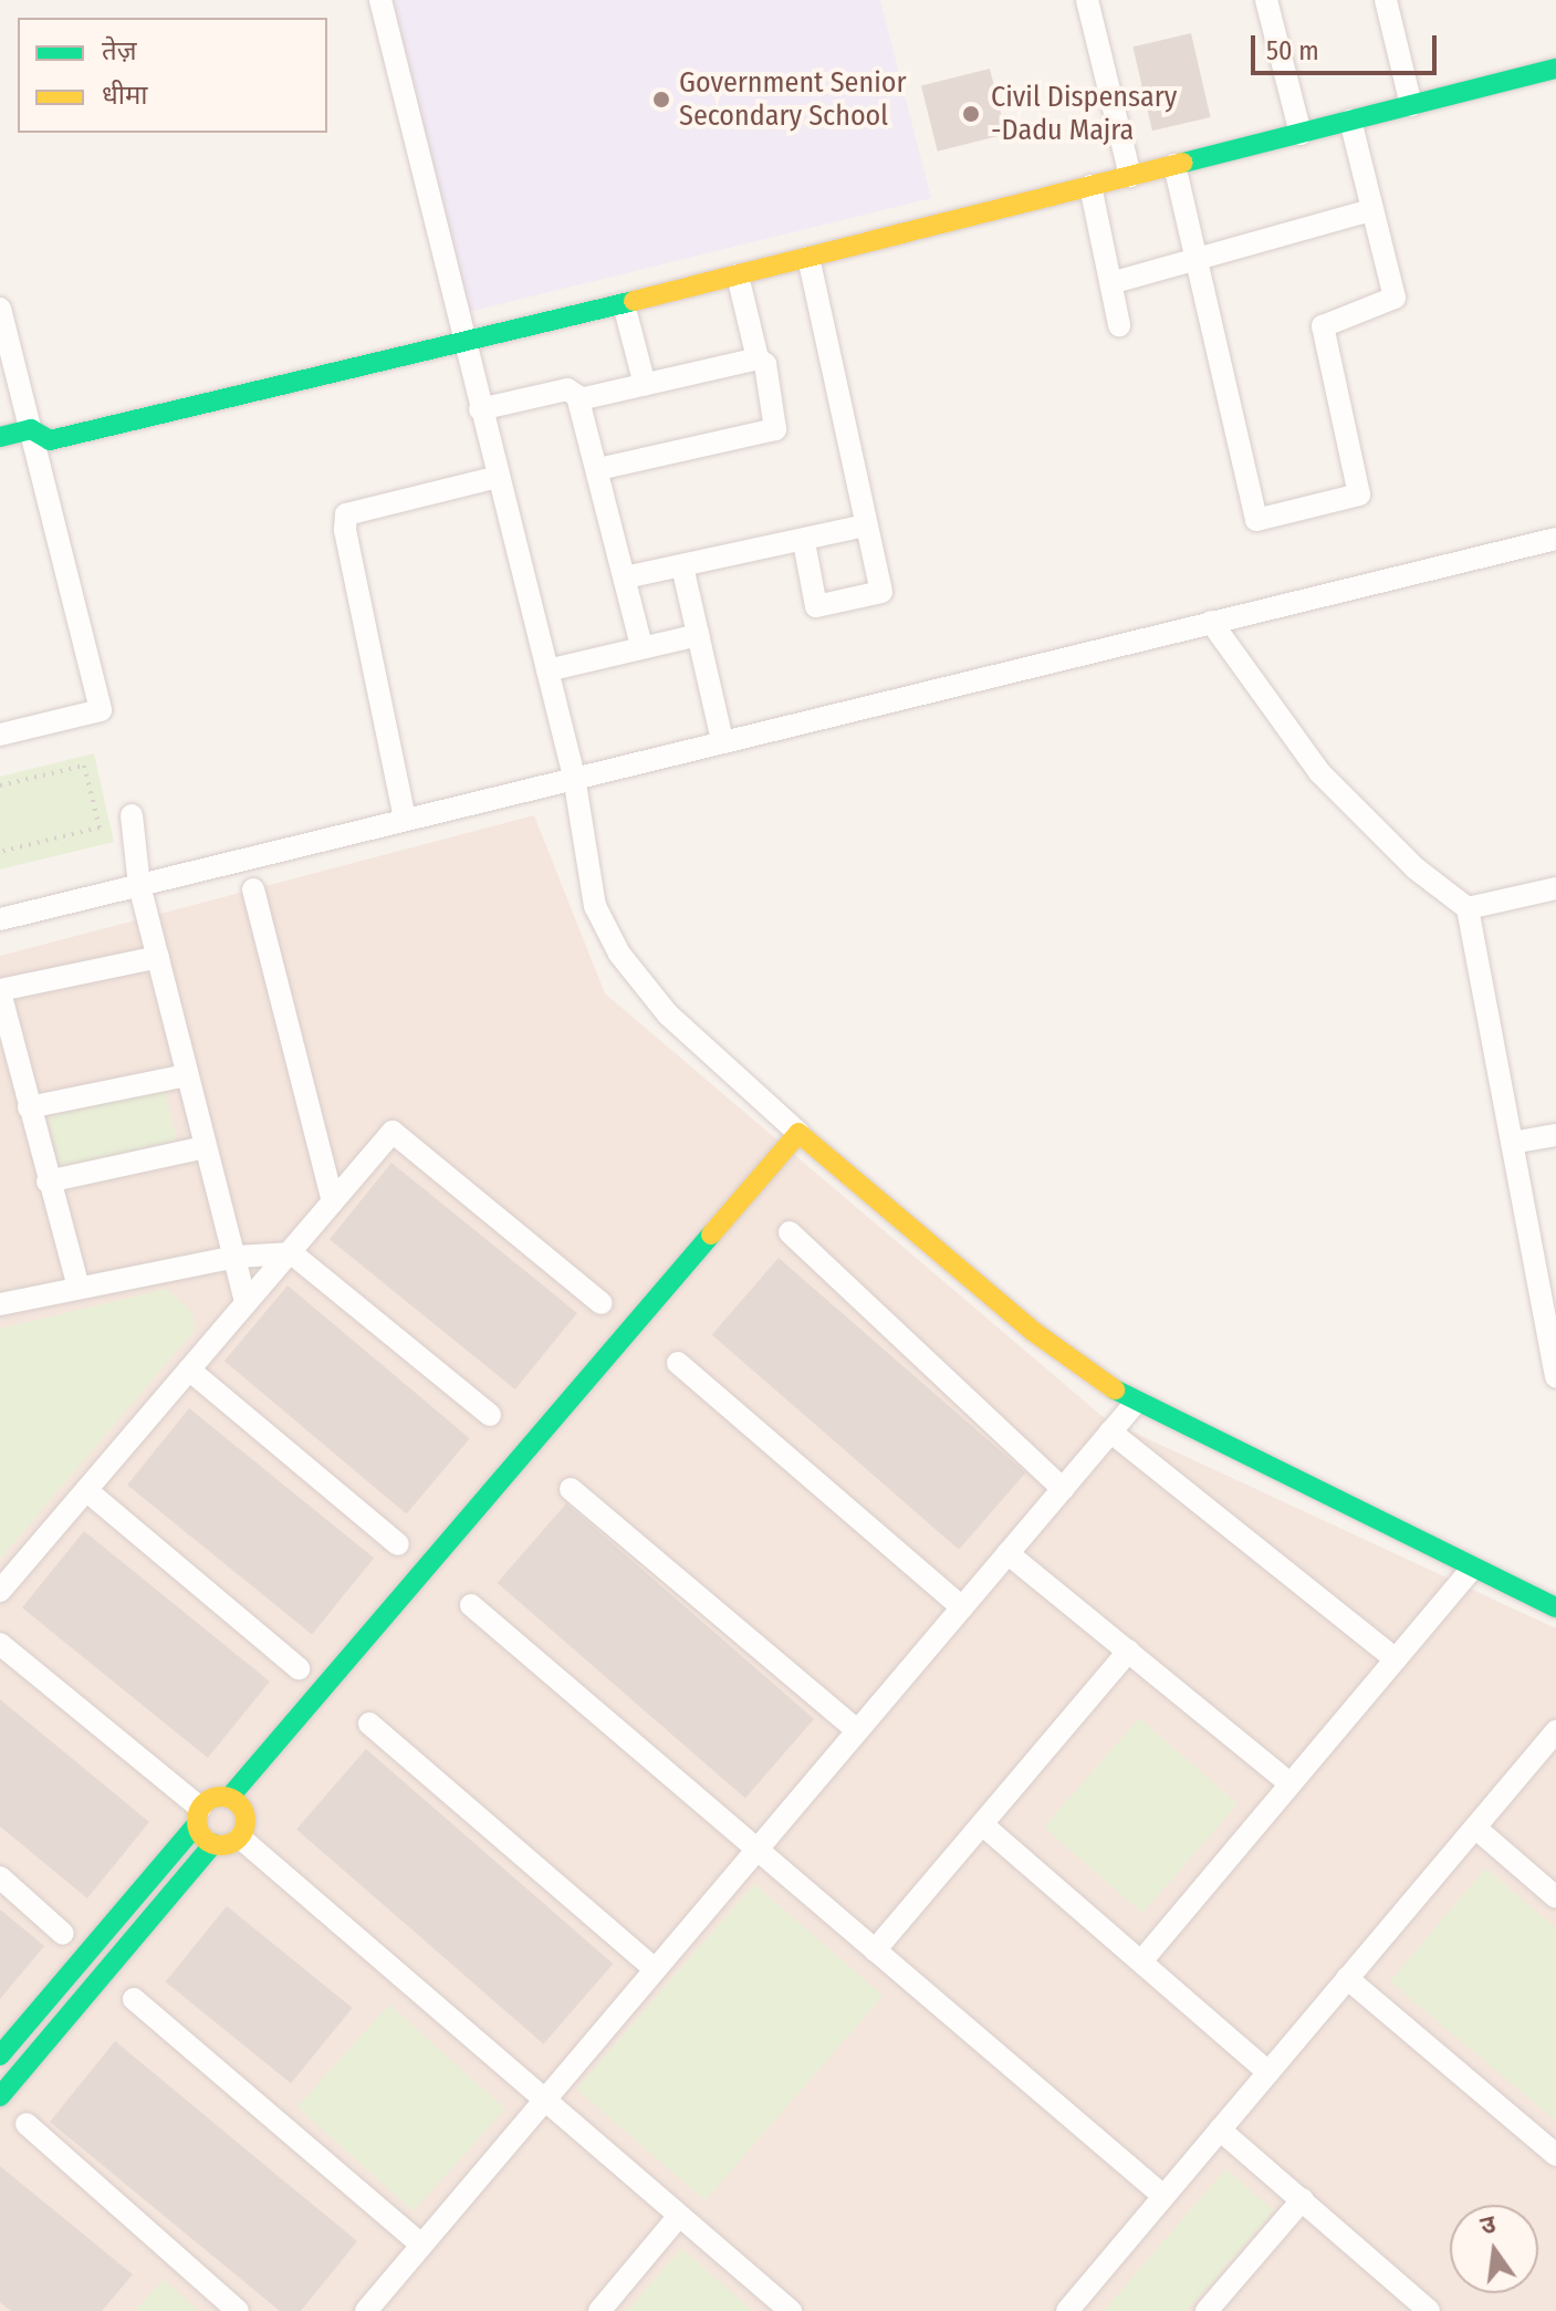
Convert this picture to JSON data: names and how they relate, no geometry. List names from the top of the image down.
{
  "places": ["Government Senior Secondary School", "Civil Dispensary -Dadu Majra"],
  "legend": ["तेज़", "धीमा"],
  "scale_bar": "50 m",
  "north": "top"
}
